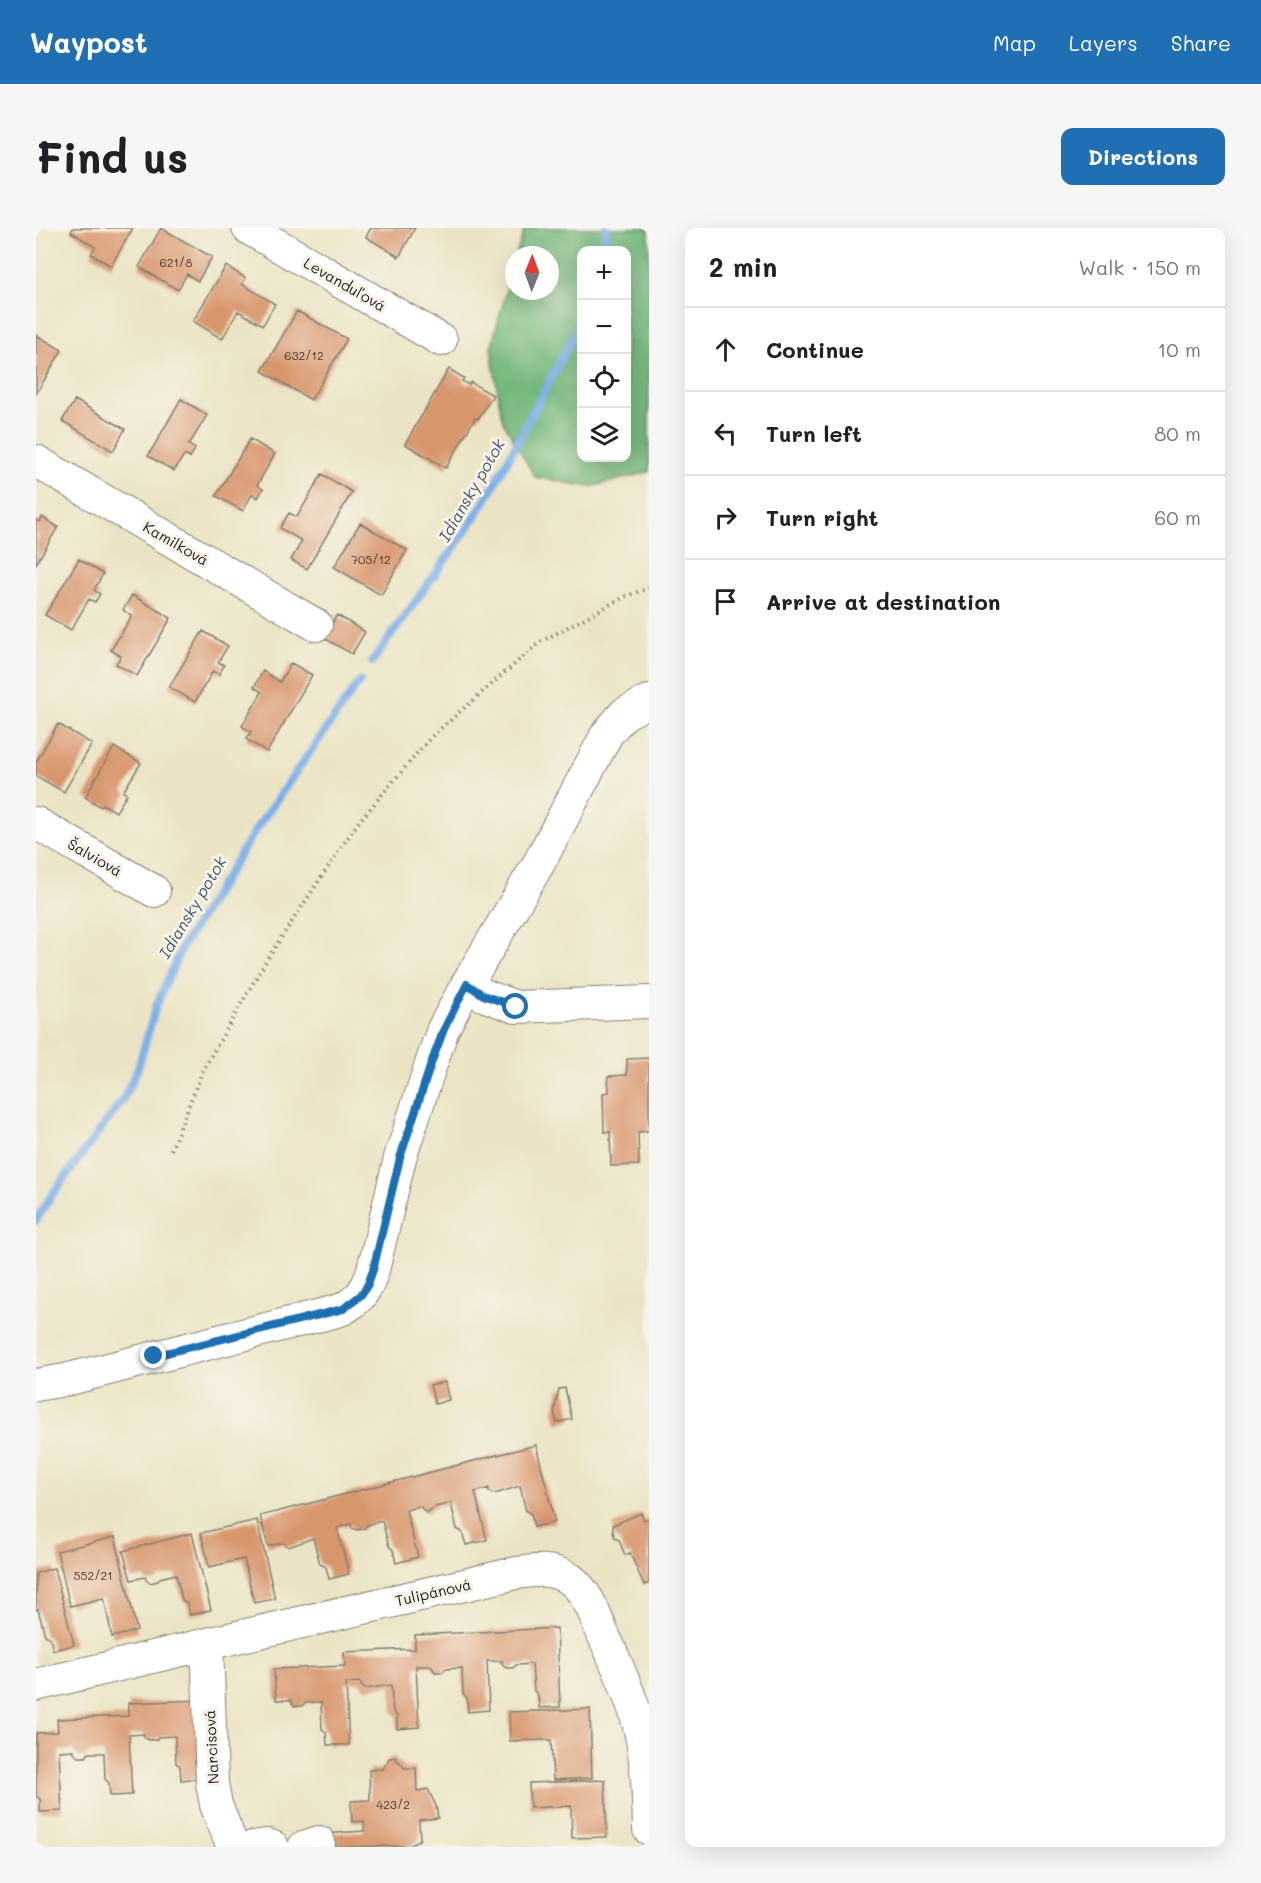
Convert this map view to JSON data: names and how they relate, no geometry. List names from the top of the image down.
{
  "streets": {
    "street": [
      "Levanduľová",
      "Kamilková",
      "Šalviová",
      "Tulipánová",
      "Narcisová"
    ]
  },
  "crossings": [
    ["Tulipánová", "Narcisová"]
  ],
  "water": ["Idiansky potok"],
  "house_numbers": [
    "621/8",
    "632/12",
    "705/12",
    "552/21",
    "423/2"
  ],
  "north": "top",
  "page": {
    "header": "Waypost",
    "nav": ["Map", "Layers", "Share"],
    "buttons": "Directions",
    "title": "Find us",
    "heading": ["2 min", "Walk · 150 m"],
    "map_buttons": ["+", "−"],
    "list": [
      ["Continue", "10 m"],
      ["Turn left", "80 m"],
      ["Turn right", "60 m"],
      "Arrive at destination"
    ]
  }
}
